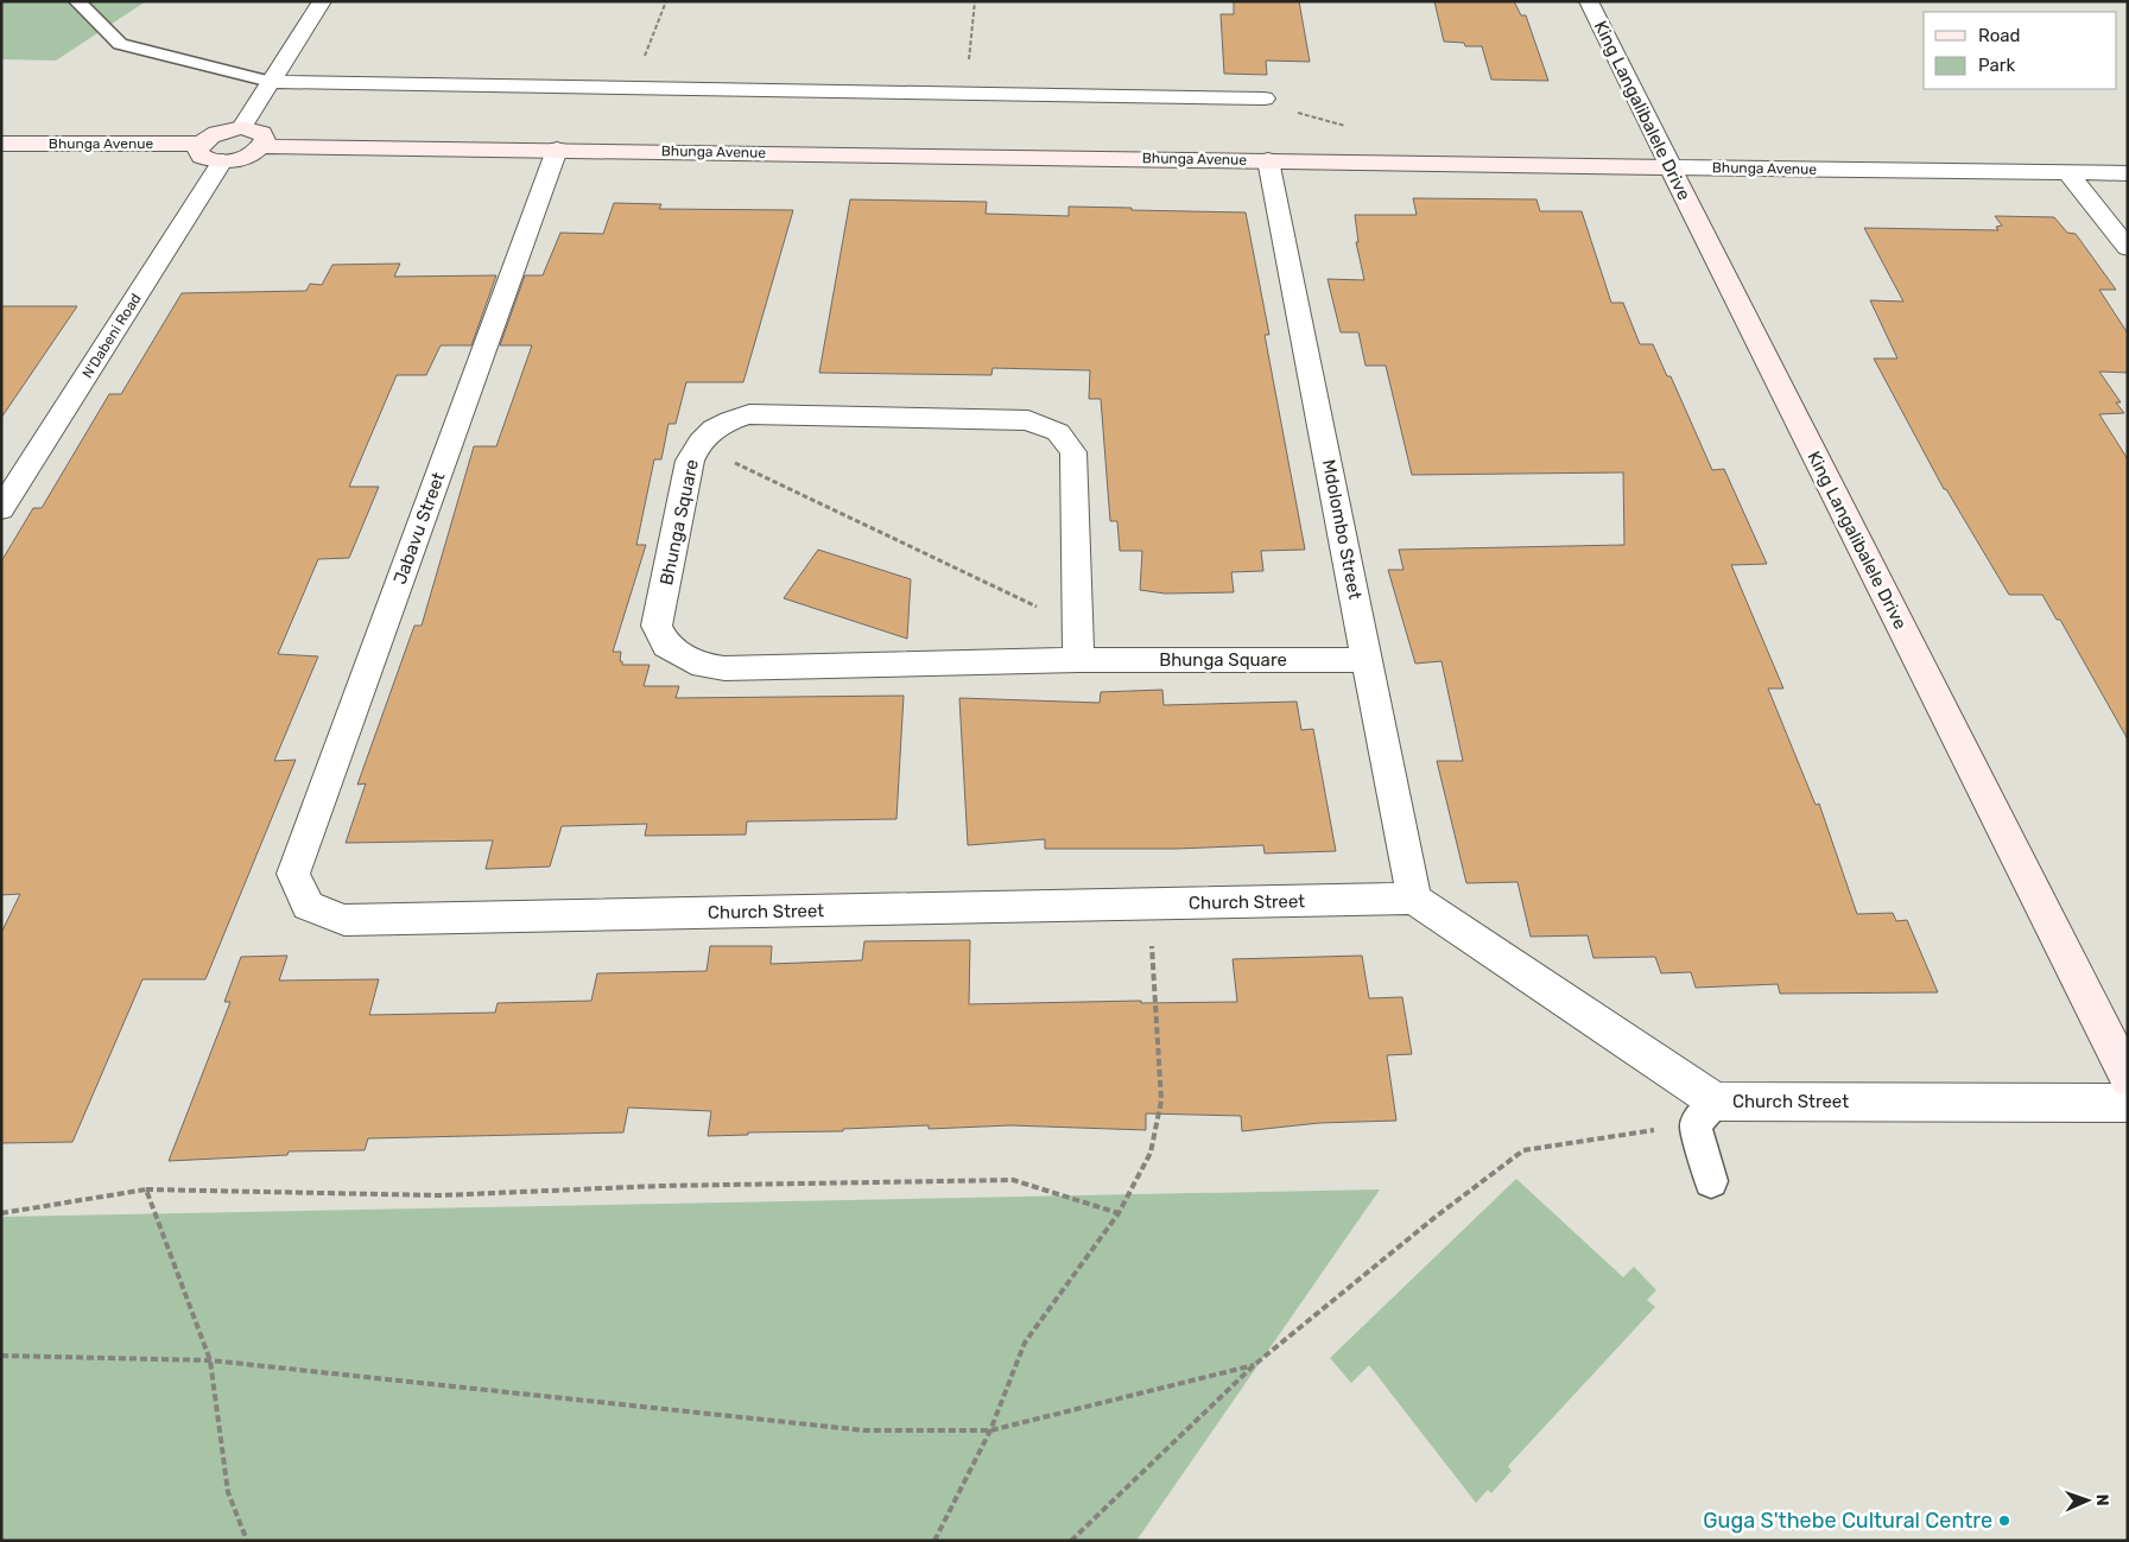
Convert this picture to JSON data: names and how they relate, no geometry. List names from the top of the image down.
{
  "streets": {
    "street": [
      "King Langalibalele Drive",
      "Bhunga Avenue",
      "N'Dabeni Road",
      "Bhunga Square",
      "Jabavu Street",
      "Mdolombo Street",
      "Church Street"
    ]
  },
  "crossings": [
    ["King Langalibalele Drive", "Bhunga Avenue"],
    ["Bhunga Avenue", "Jabavu Street"],
    ["Bhunga Avenue", "Mdolombo Street"],
    ["Bhunga Square", "Mdolombo Street"],
    ["Jabavu Street", "Church Street"],
    ["Mdolombo Street", "Church Street"]
  ],
  "places": ["Guga S'thebe Cultural Centre"],
  "legend": ["Road", "Park"],
  "north": "right"
}
